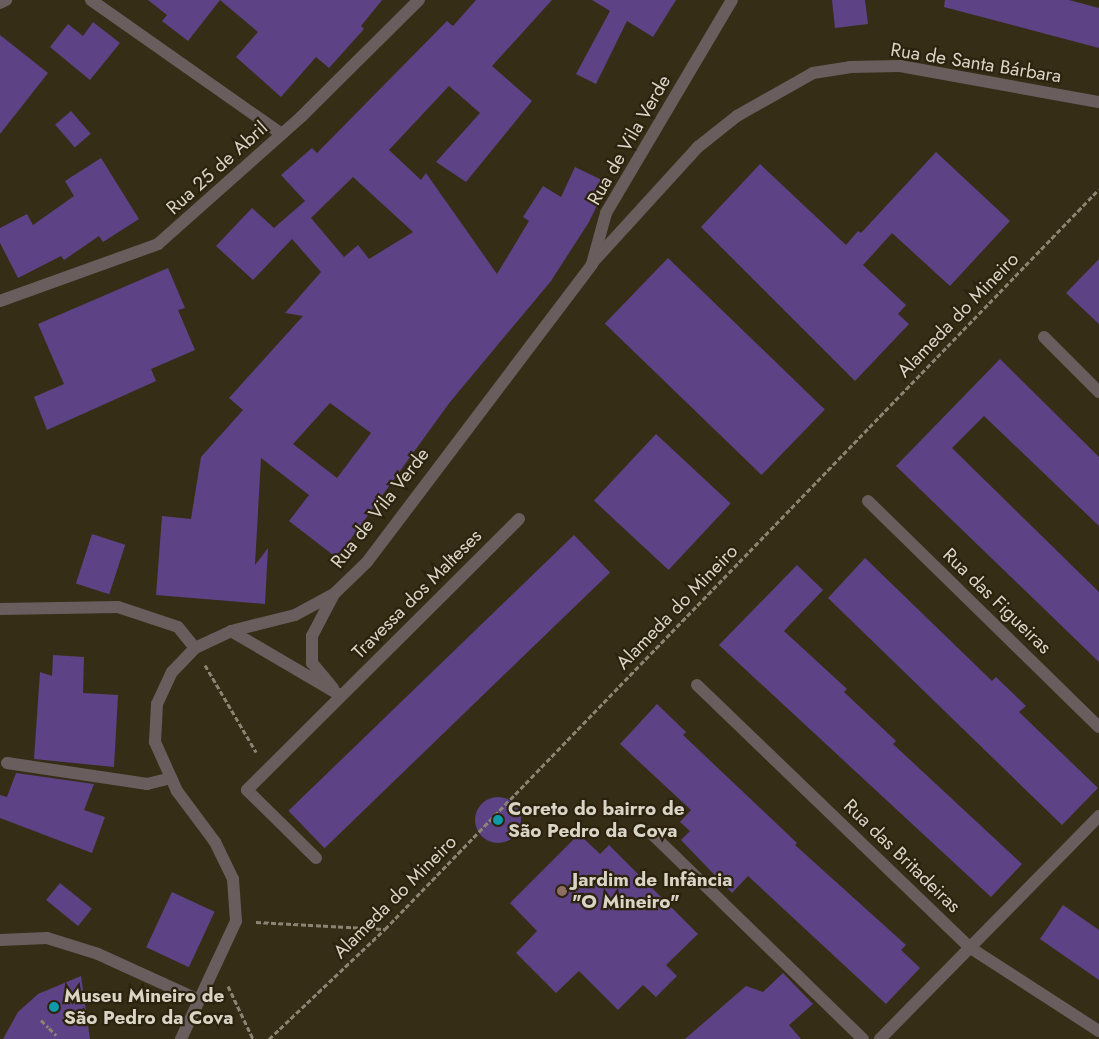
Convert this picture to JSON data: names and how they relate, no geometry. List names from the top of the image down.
{
  "streets": {
    "street": [
      "Rua de Santa Bárbara",
      "Rua de Vila Verde",
      "Rua 25 de Abril",
      "Travessa dos Malteses",
      "Rua das Figueiras",
      "Rua das Britadeiras"
    ],
    "path": ["Alameda do Mineiro"]
  },
  "crossings": [
    ["Rua de Santa Bárbara", "Rua de Vila Verde"]
  ],
  "places": ["Coreto do bairro de São Pedro da Cova", "Jardim de Infância \"O Mineiro\"", "Museu Mineiro de São Pedro da Cova"]
}
